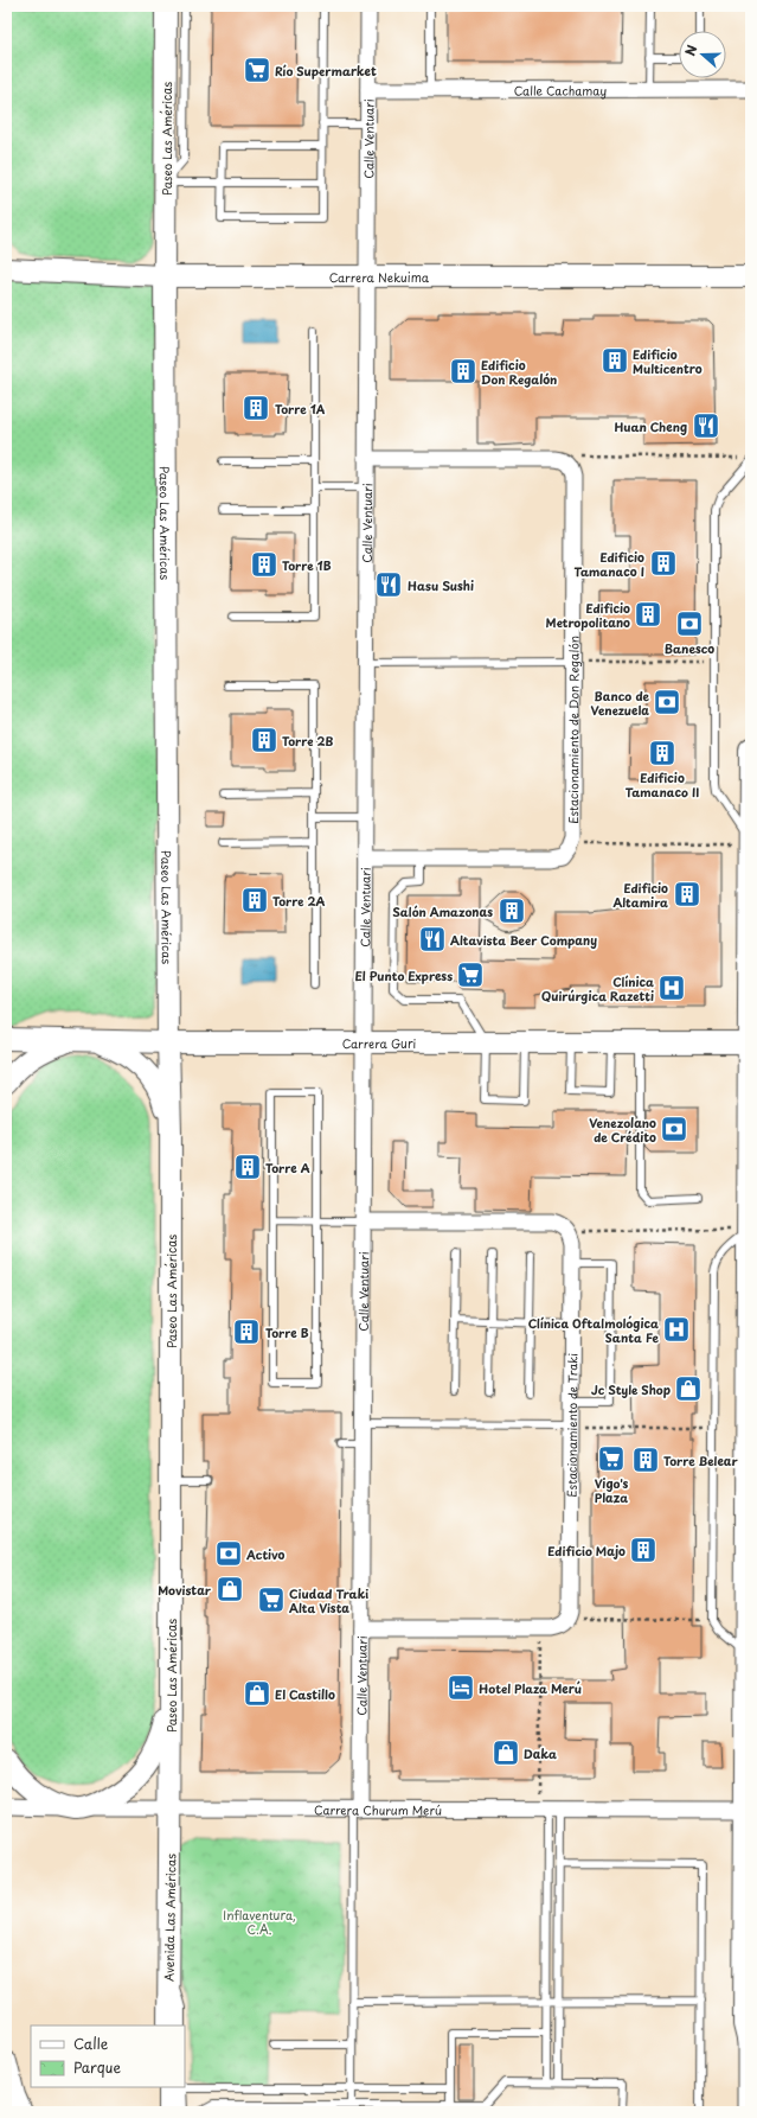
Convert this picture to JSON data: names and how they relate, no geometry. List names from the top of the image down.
{
  "streets": {
    "main road": [
      "Paseo Las Américas",
      "Carrera Nekuima",
      "Carrera Guri",
      "Avenida Las Américas"
    ],
    "street": [
      "Calle Cachamay",
      "Calle Ventuari",
      "Estacionamiento de Don Regalón",
      "Estacionamiento de Traki",
      "Carrera Churum Merú"
    ]
  },
  "crossings": [
    ["Calle Cachamay", "Calle Ventuari"],
    ["Paseo Las Américas", "Carrera Nekuima"],
    ["Paseo Las Américas", "Carrera Guri"],
    ["Paseo Las Américas", "Carrera Churum Merú"],
    ["Paseo Las Américas", "Avenida Las Américas"],
    ["Calle Ventuari", "Carrera Nekuima"],
    ["Calle Ventuari", "Carrera Guri"],
    ["Calle Ventuari", "Carrera Churum Merú"],
    ["Carrera Churum Merú", "Avenida Las Américas"]
  ],
  "parks": ["Inflaventura, C.A."],
  "places": {
    "supermarket": [
      "Río Supermarket",
      "El Punto Express",
      "Vigo's Plaza",
      "Ciudad Traki Alta Vista"
    ],
    "building": [
      "Edificio Multicentro",
      "Edificio Don Regalón",
      "Torre 1A",
      "Edificio Tamanaco I",
      "Torre 1B",
      "Edificio Metropolitano",
      "Torre 2B",
      "Edificio Tamanaco II",
      "Edificio Altamira",
      "Torre 2A",
      "Salón Amazonas",
      "Torre A",
      "Torre B",
      "Torre Belear",
      "Edificio Majo"
    ],
    "restaurant": ["Huan Cheng", "Hasu Sushi", "Altavista Beer Company"],
    "bank": [
      "Banesco",
      "Banco de Venezuela",
      "Venezolano de Crédito",
      "Activo"
    ],
    "hospital": ["Clínica Quirúrgica Razetti", "Clínica Oftalmológica Santa Fe"],
    "shop": [
      "Jc Style Shop",
      "Movistar",
      "El Castillo",
      "Daka"
    ],
    "hotel": ["Hotel Plaza Merú"]
  },
  "legend": ["Calle", "Parque"],
  "north": "left"
}
